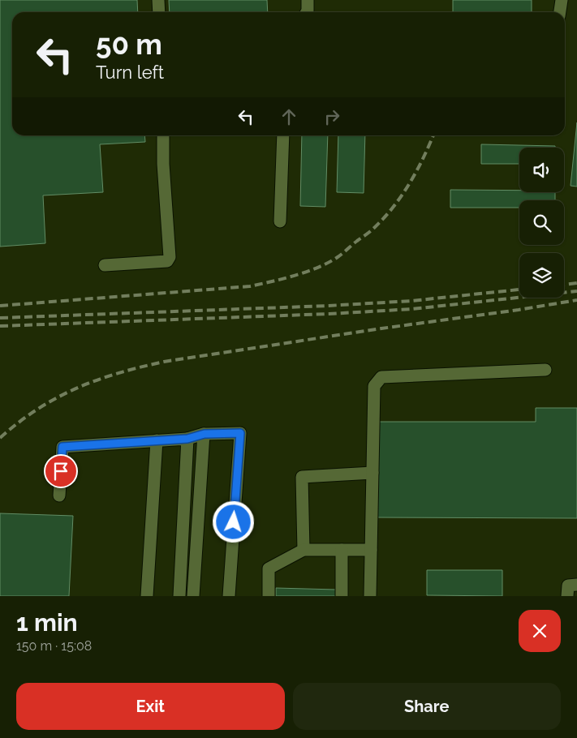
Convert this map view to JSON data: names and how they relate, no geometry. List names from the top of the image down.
{
  "page": {
    "turn": ["50 m", "Turn left"],
    "heading": ["1 min", "150 m · 15:08"],
    "buttons": ["Exit", "Share"]
  }
}
